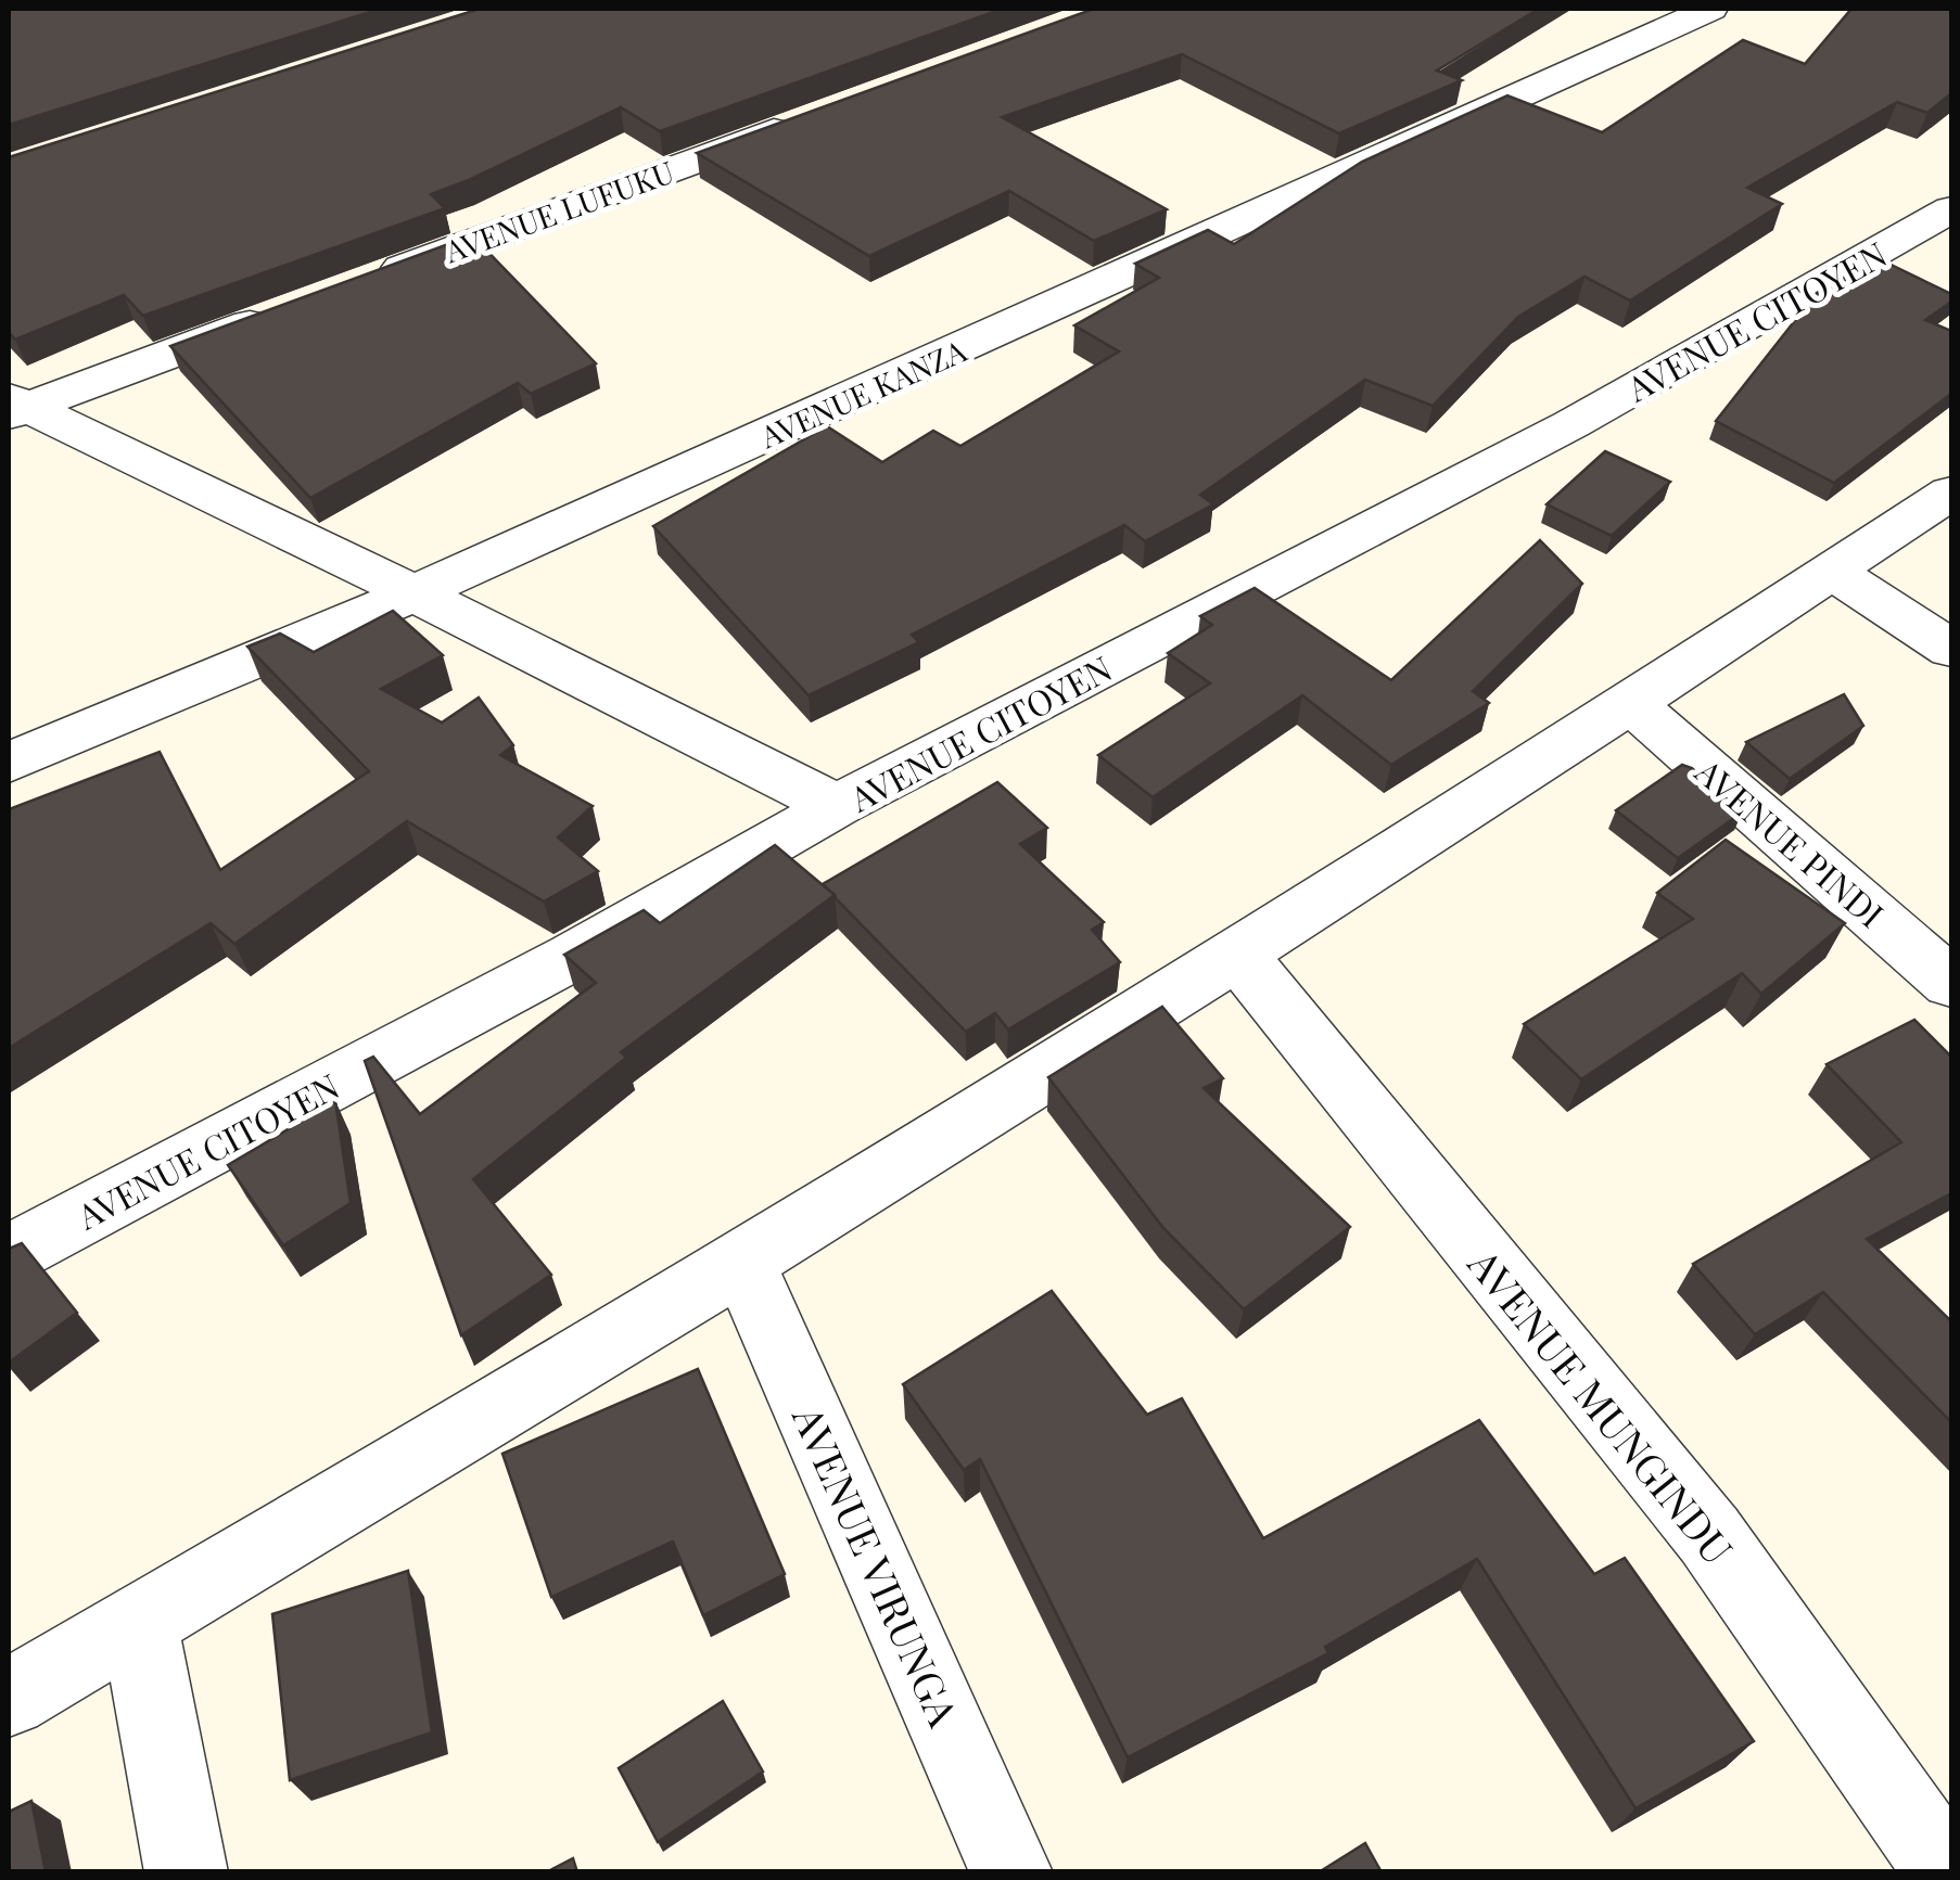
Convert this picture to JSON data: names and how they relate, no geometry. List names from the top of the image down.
{
  "streets": {
    "street": [
      "AVENUE LUFUKU",
      "AVENUE CITOYEN",
      "AVENUE KANZA",
      "AVENUE PINDI",
      "AVENUE MUNGINDU",
      "AVENUE VIRUNGA"
    ]
  }
}
